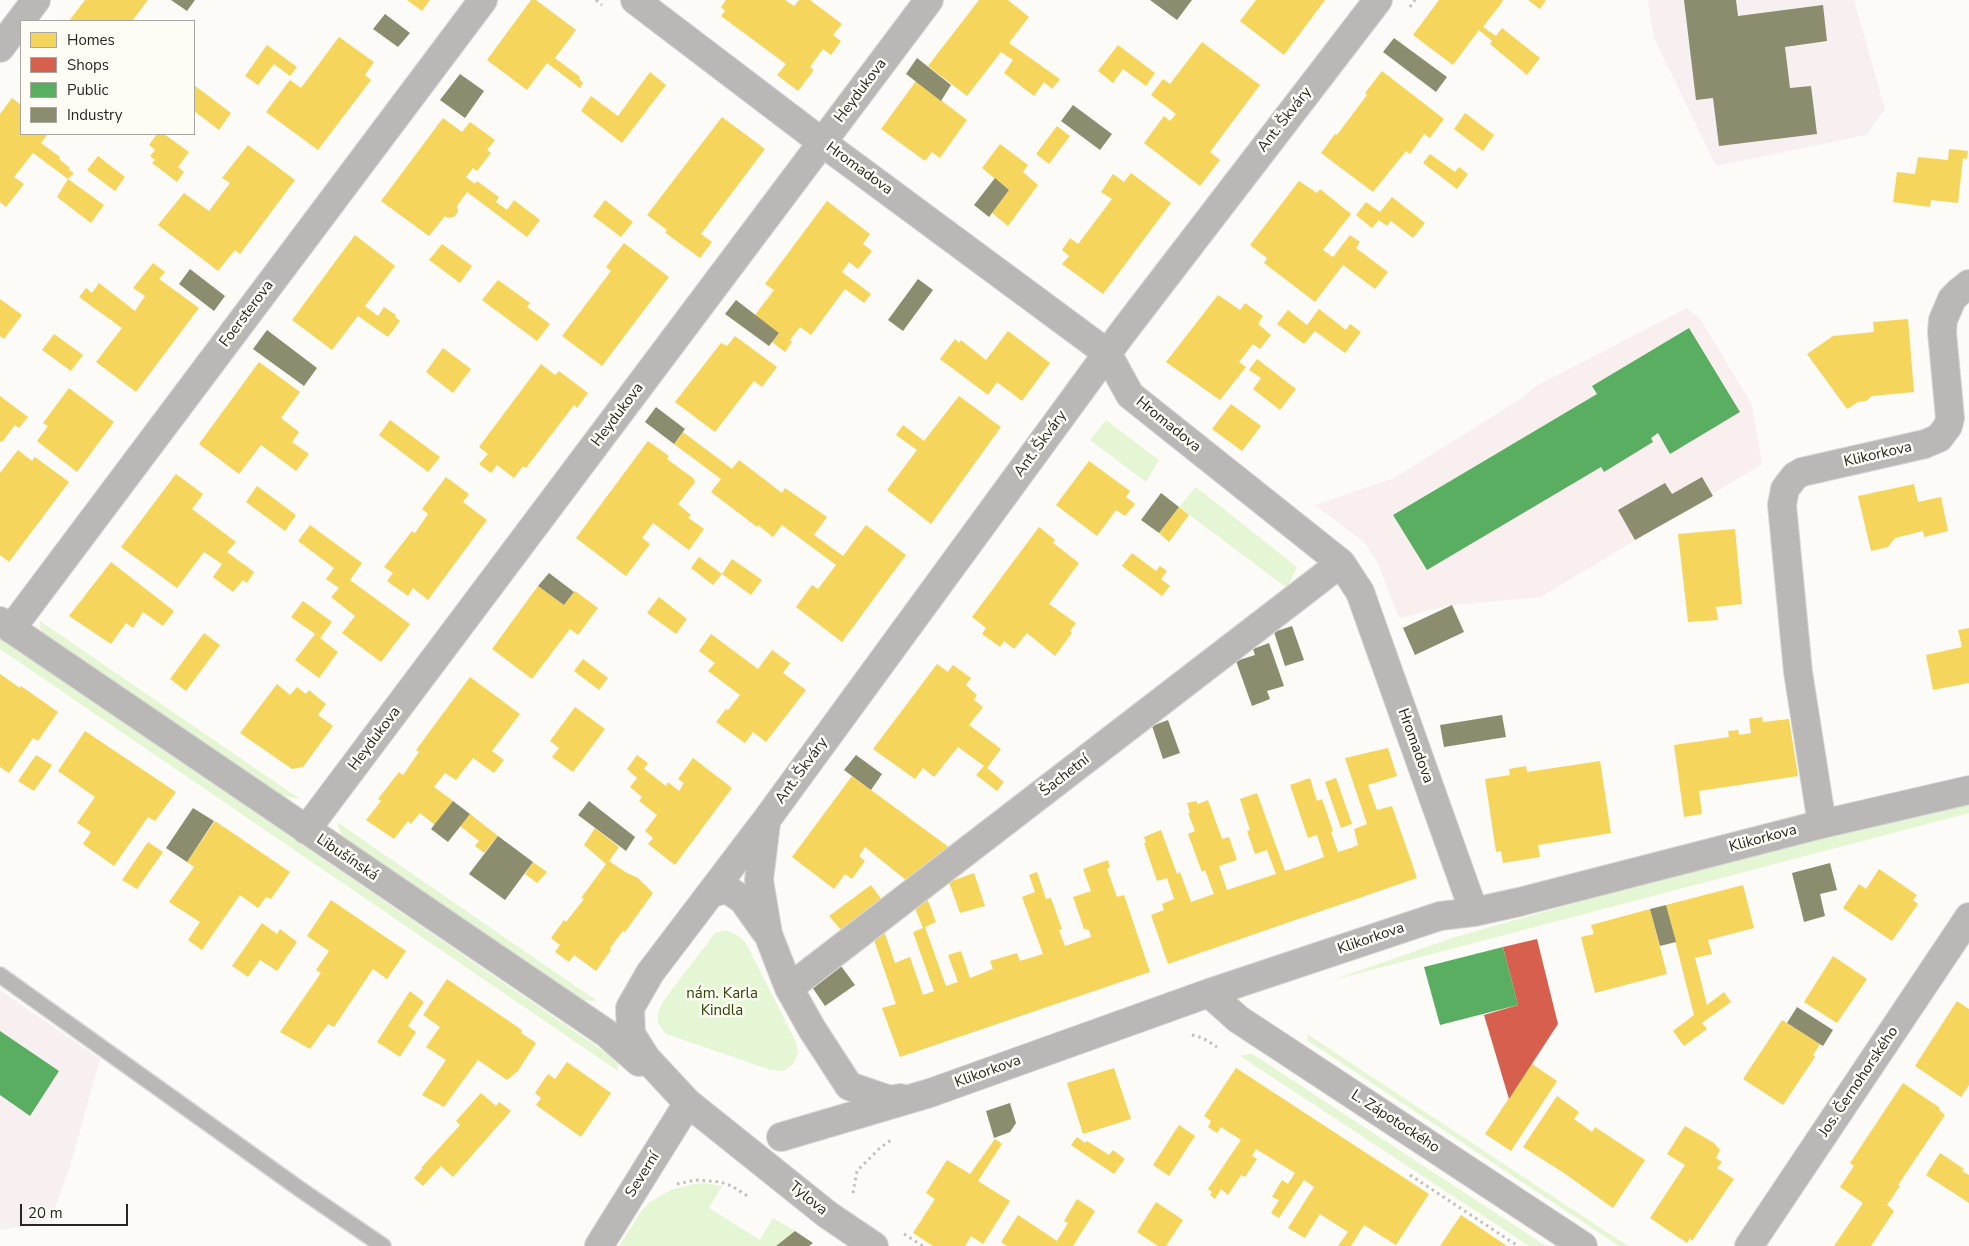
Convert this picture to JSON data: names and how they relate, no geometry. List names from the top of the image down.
{
  "streets": {
    "street": [
      "Heydukova",
      "Ant. Škváry",
      "Hromadova",
      "Foersterova",
      "Klikorkova",
      "Šachetní",
      "Libušínská",
      "Jos. Černohorského",
      "L. Zápotockého",
      "Severní",
      "Tylova"
    ]
  },
  "crossings": [
    ["Heydukova", "Hromadova"],
    ["Heydukova", "Libušínská"],
    ["Ant. Škváry", "Hromadova"],
    ["Hromadova", "Klikorkova"],
    ["Hromadova", "Šachetní"],
    ["Foersterova", "Libušínská"],
    ["Klikorkova", "L. Zápotockého"],
    ["Libušínská", "Severní"]
  ],
  "parks": ["nám. Karla Kindla"],
  "legend": [
    "Homes",
    "Shops",
    "Public",
    "Industry"
  ],
  "scale_bar": "20 m"
}
